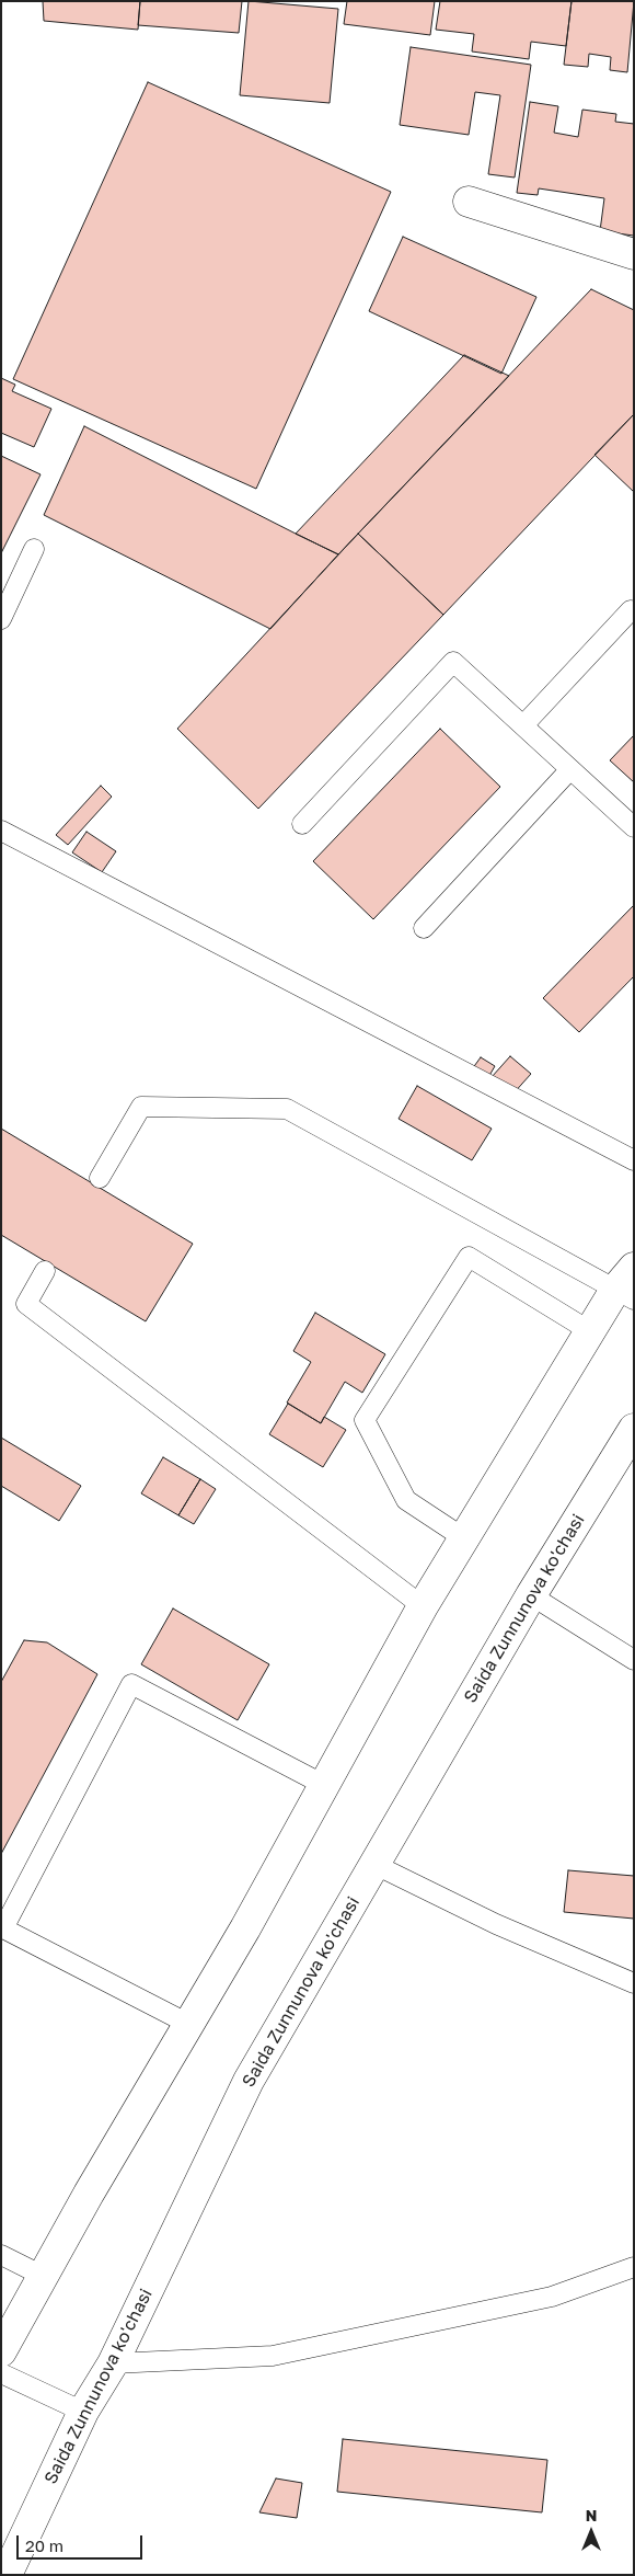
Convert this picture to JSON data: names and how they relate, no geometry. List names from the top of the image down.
{
  "streets": {
    "main road": ["Saida Zunnunova ko'chasi"]
  },
  "scale_bar": "20 m",
  "north": "top"
}
